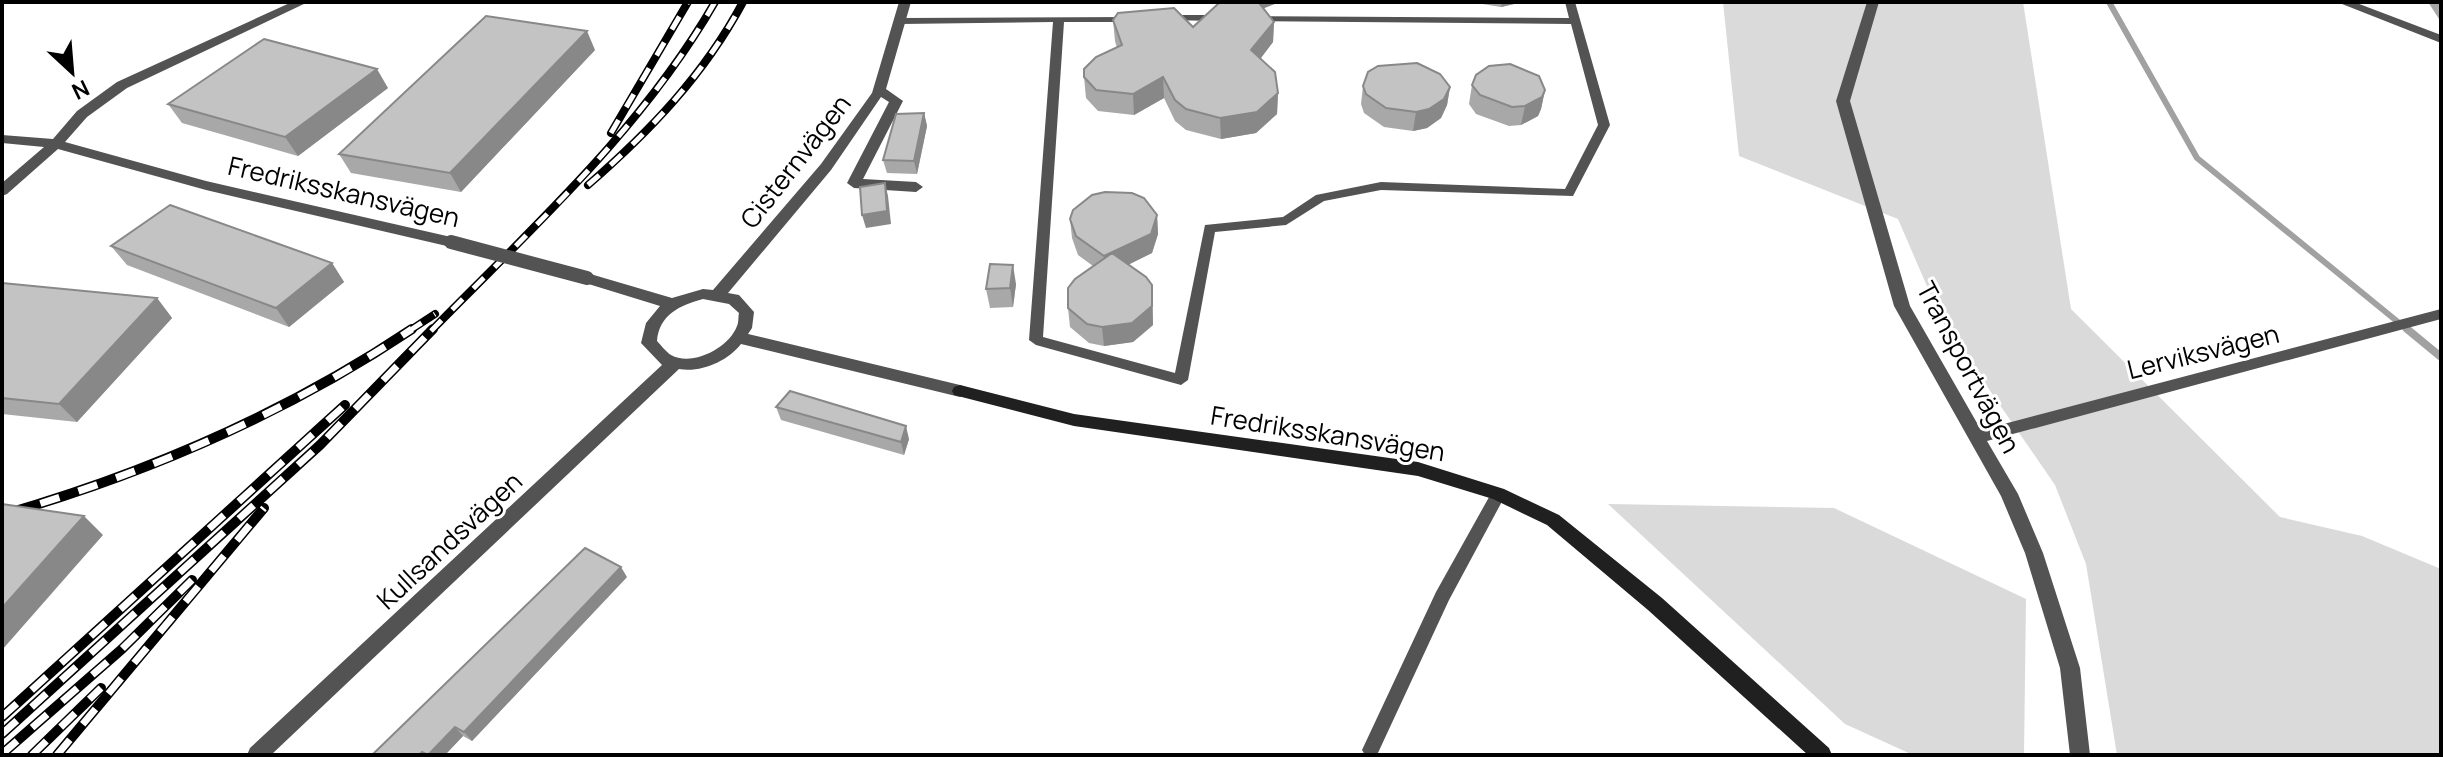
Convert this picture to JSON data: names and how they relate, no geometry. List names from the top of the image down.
{
  "streets": {
    "main road": ["Fredriksskansvägen"],
    "street": [
      "Cisternvägen",
      "Lerviksvägen",
      "Transportvägen",
      "Kullsandsvägen"
    ]
  },
  "crossings": [
    ["Cisternvägen", "Fredriksskansvägen"],
    ["Cisternvägen", "Kullsandsvägen"],
    ["Fredriksskansvägen", "Kullsandsvägen"],
    ["Lerviksvägen", "Transportvägen"]
  ],
  "north": "bottom right"
}
